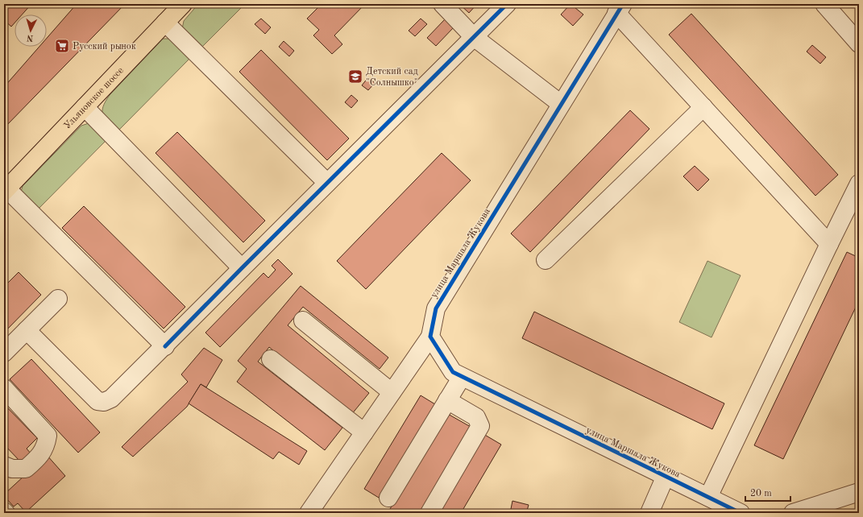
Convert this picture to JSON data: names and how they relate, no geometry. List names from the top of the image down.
{
  "streets": {
    "main road": ["Ульяновское шоссе"],
    "street": ["улица Маршала Жукова"]
  },
  "places": {
    "supermarket": ["Русский рынок"],
    "school or university": ["Детский сад \"Солнышко\""]
  },
  "scale_bar": "20 m",
  "north": "bottom"
}
